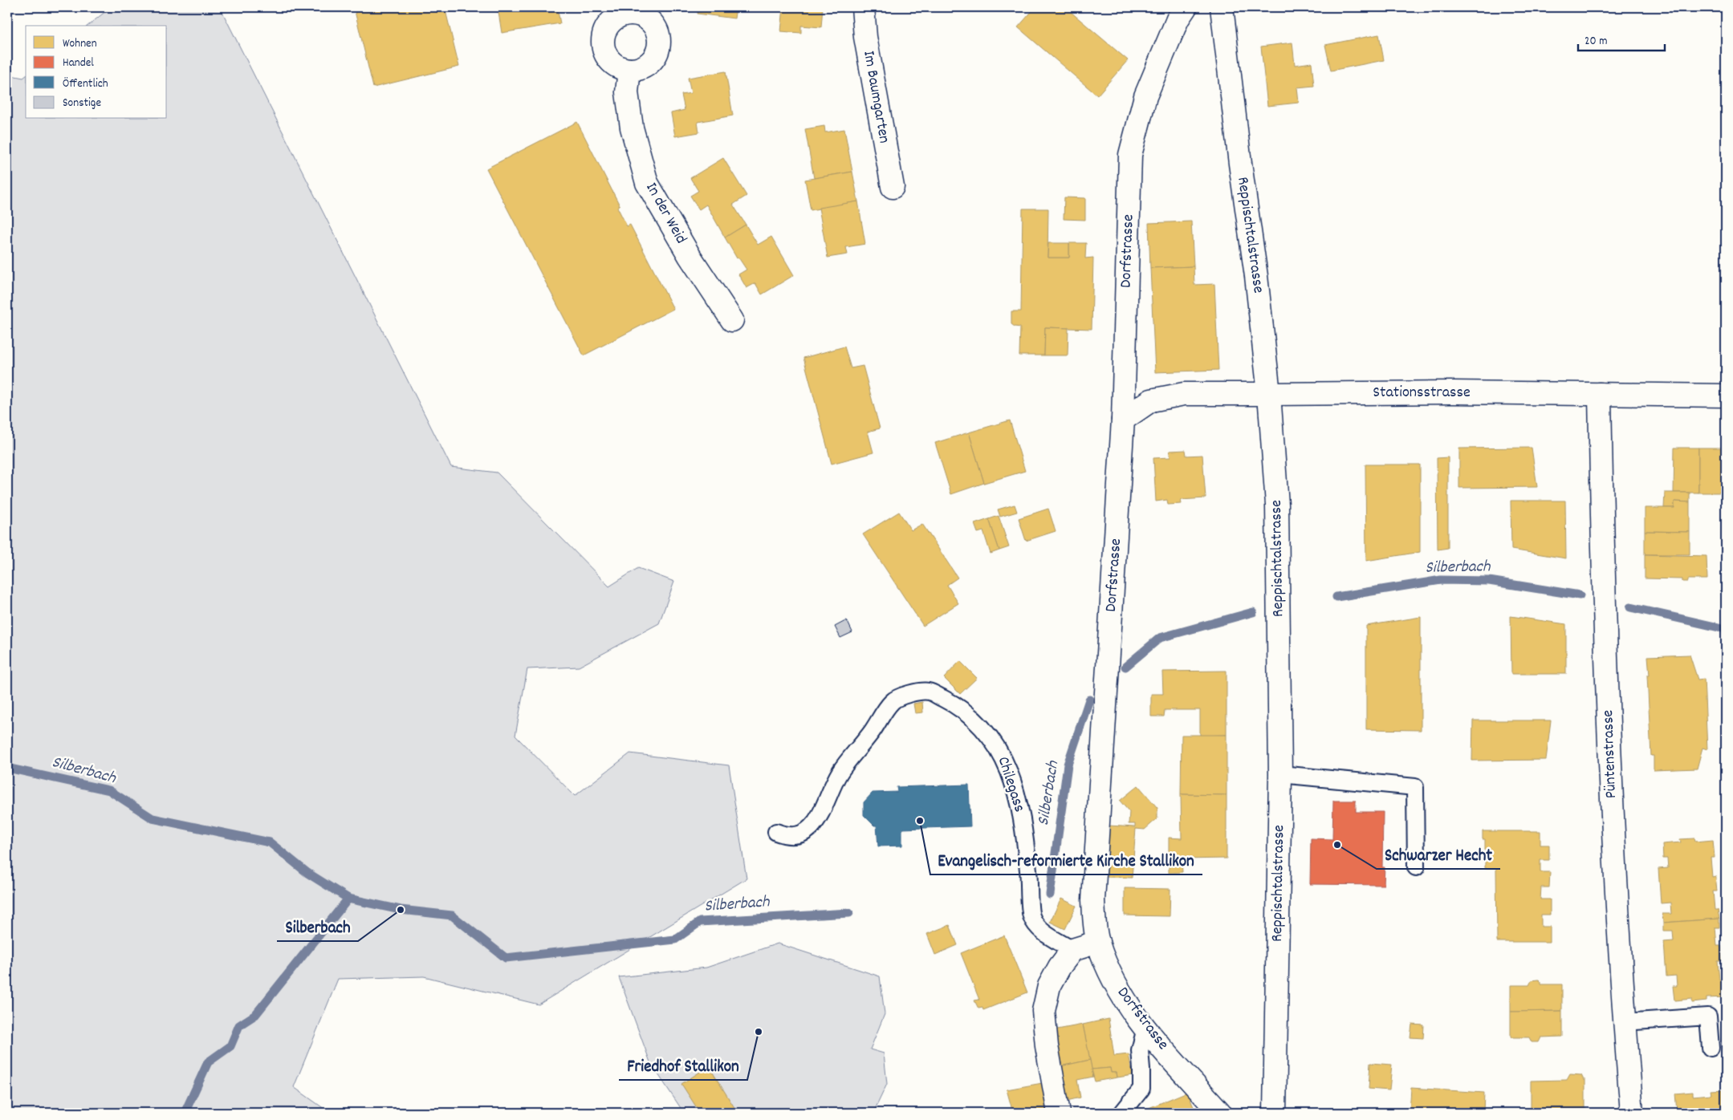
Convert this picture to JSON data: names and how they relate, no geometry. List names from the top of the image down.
{
  "streets": {
    "street": [
      "Im Baumgarten",
      "In der Weid",
      "Reppischtalstrasse",
      "Dorfstrasse",
      "Stationsstrasse",
      "Püntenstrasse"
    ],
    "lane": ["Chilegass"]
  },
  "crossings": [
    ["Reppischtalstrasse", "Stationsstrasse"],
    ["Dorfstrasse", "Stationsstrasse"],
    ["Stationsstrasse", "Püntenstrasse"]
  ],
  "water": ["Silberbach"],
  "places": [
    "Evangelisch-reformierte Kirche Stallikon",
    "Schwarzer Hecht",
    "Silberbach",
    "Friedhof Stallikon"
  ],
  "legend": [
    "Wohnen",
    "Handel",
    "Öffentlich",
    "Sonstige"
  ],
  "scale_bar": "20 m"
}
